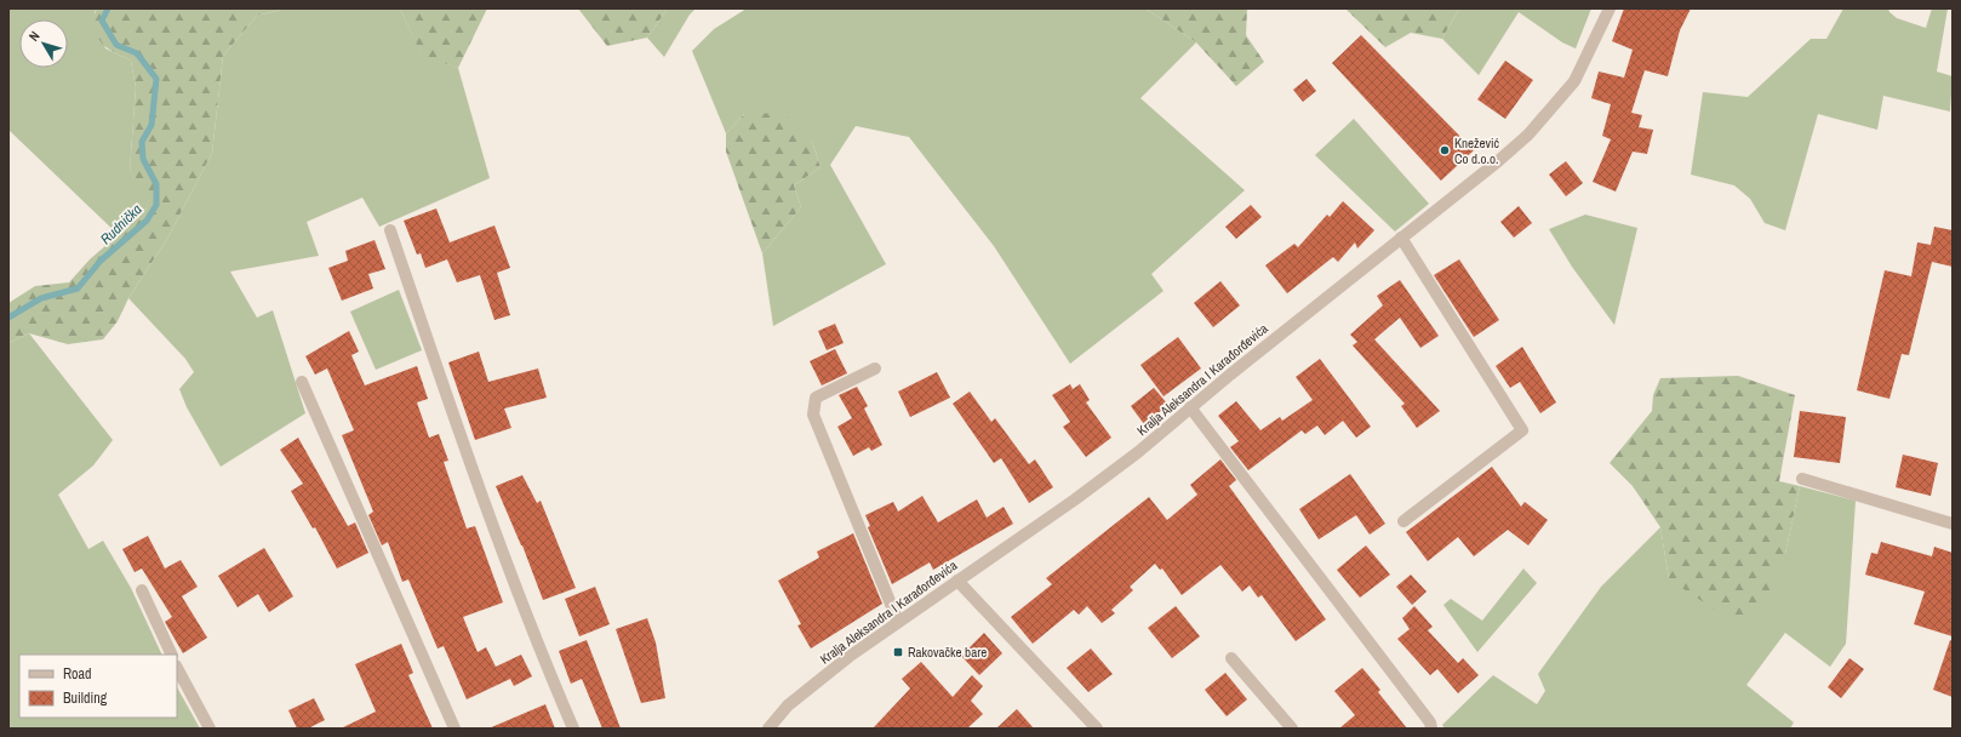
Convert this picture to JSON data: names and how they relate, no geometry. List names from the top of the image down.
{
  "streets": {
    "street": ["Kralja Aleksandra I Karađorđevića"]
  },
  "water": ["Rudnička"],
  "places": {
    "other": ["Knežević Co d.o.o."],
    "transit": ["Rakovačke bare"]
  },
  "legend": ["Road", "Building"],
  "north": "top left"
}
